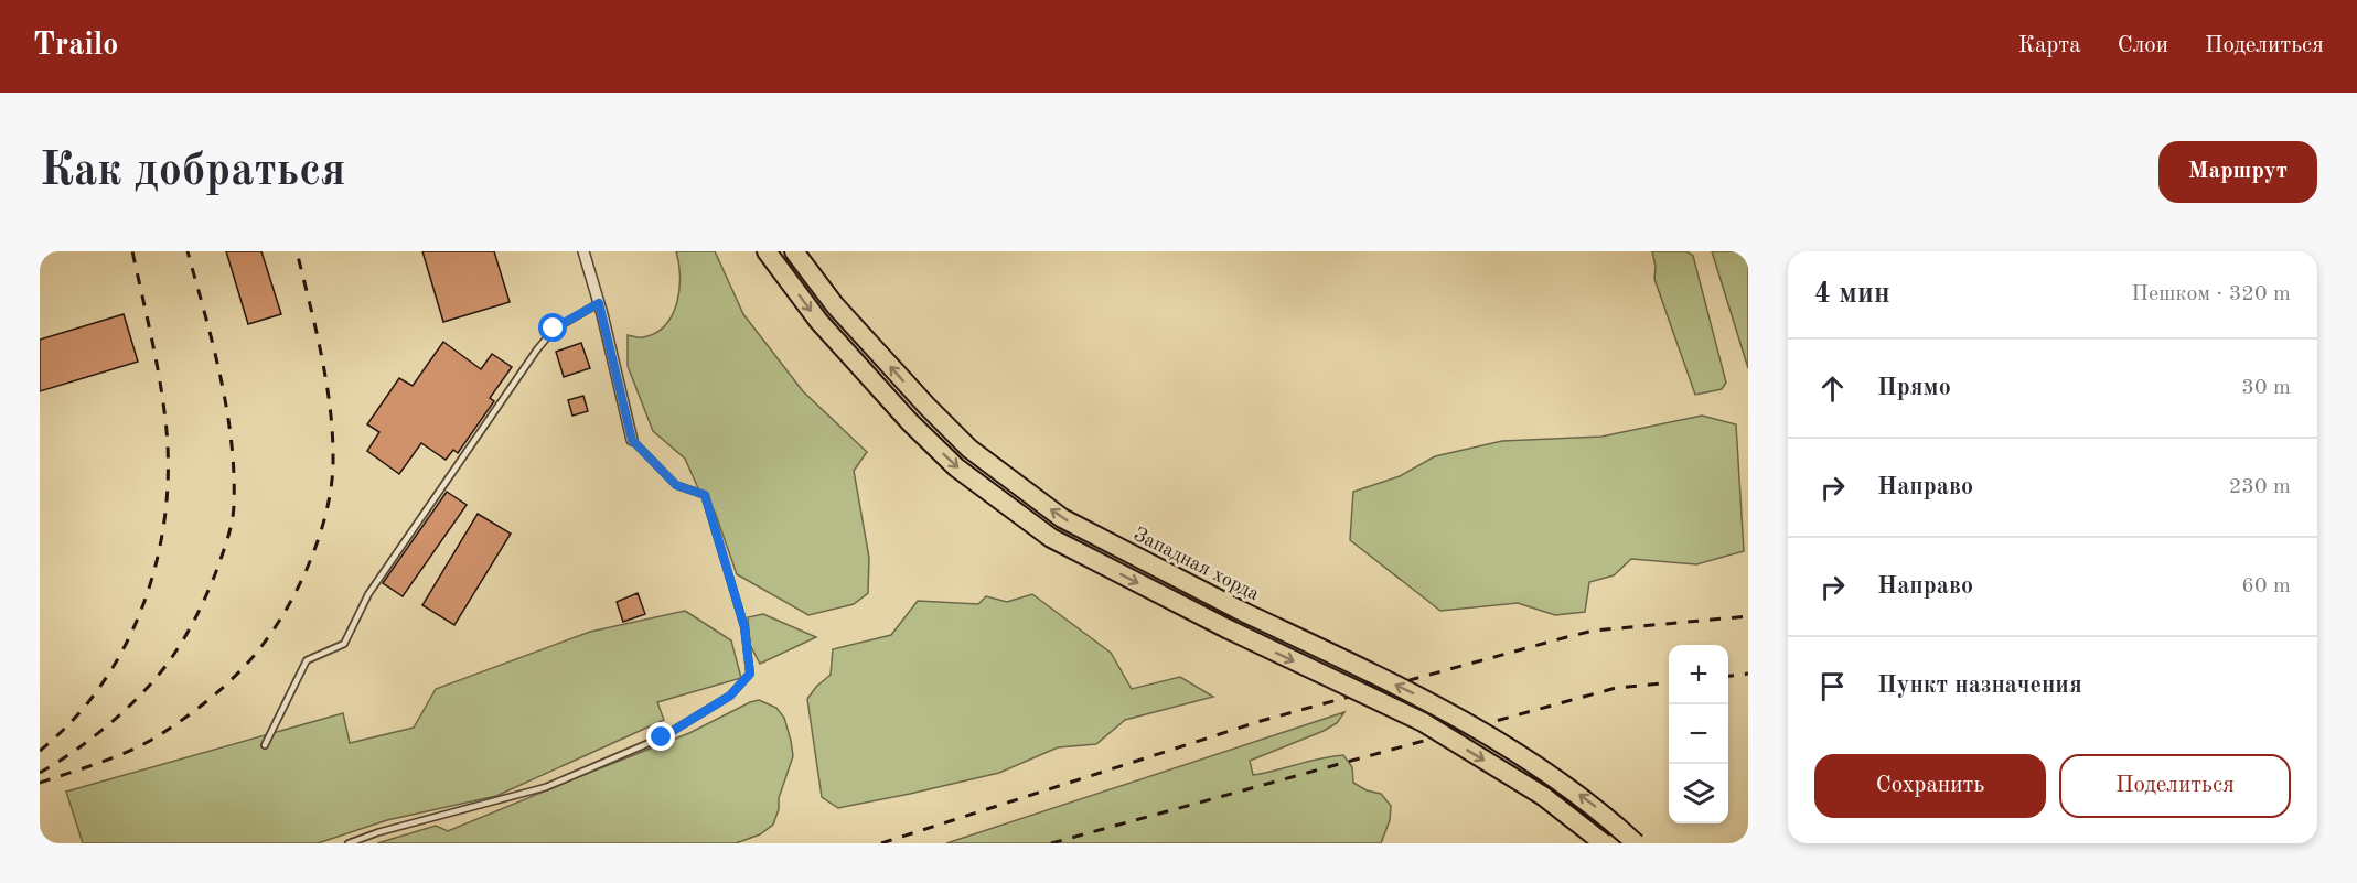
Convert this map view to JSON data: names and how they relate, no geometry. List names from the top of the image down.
{
  "streets": {
    "highway": ["Западная хорда"]
  },
  "page": {
    "header": "Trailo",
    "nav": ["Карта", "Слои", "Поделиться"],
    "buttons": [
      "Маршрут",
      ["Сохранить", "Поделиться"]
    ],
    "title": "Как добраться",
    "heading": ["4 мин", "Пешком · 320 m"],
    "list": [
      ["Прямо", "30 m"],
      ["Направо", "230 m"],
      ["Направо", "60 m"],
      "Пункт назначения"
    ],
    "map_buttons": ["+", "−"]
  }
}
